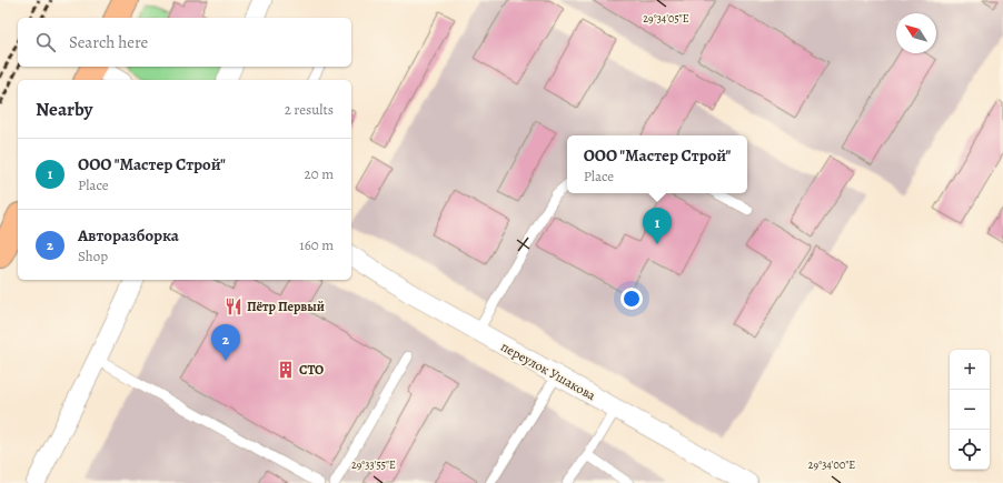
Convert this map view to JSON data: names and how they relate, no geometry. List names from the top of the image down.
{
  "streets": {
    "street": ["переулок Ушакова"]
  },
  "places": {
    "restaurant": ["Пётр Первый"],
    "building": ["СТО"]
  },
  "north": "top left",
  "page": {
    "search": "Search here",
    "heading": ["Nearby", "2 results"],
    "popup": ["ООО \"Мастер Строй\"", "Place"],
    "list": [
      {
        "mark": "1",
        "name": "ООО \"Мастер Строй\"",
        "note": "Place",
        "value": "20 m"
      },
      {
        "mark": "2",
        "name": "Авторазборка",
        "note": "Shop",
        "value": "160 m"
      }
    ],
    "pins": ["1", "2"],
    "map_buttons": ["+", "−"]
  },
  "coordinates": ["29°34'05\"E", "29°33'55\"E", "29°34'00\"E"]
}
